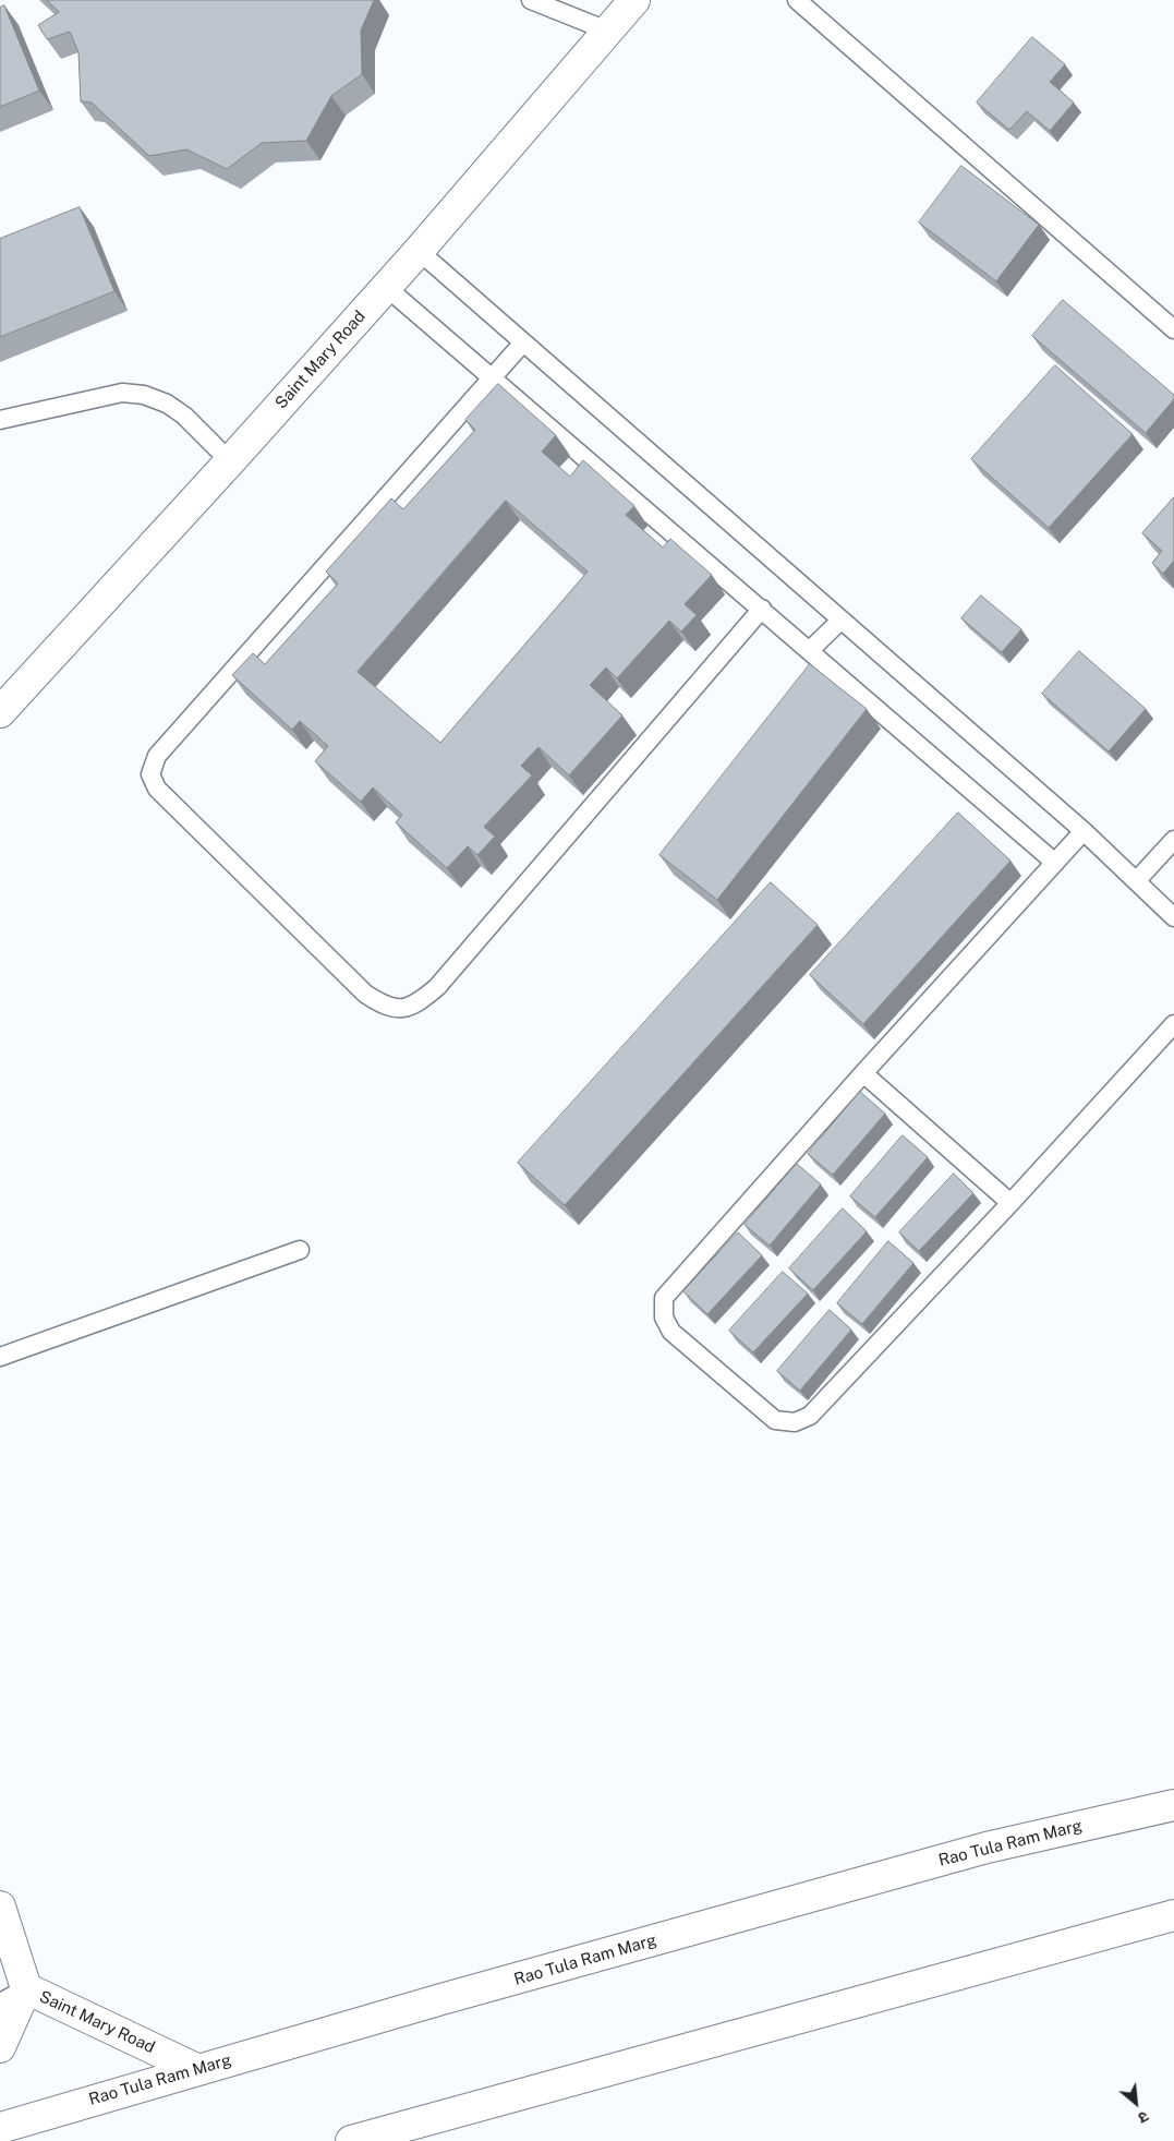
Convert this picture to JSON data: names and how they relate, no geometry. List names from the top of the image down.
{
  "streets": {
    "main road": ["Saint Mary Road", "Rao Tula Ram Marg"]
  },
  "crossings": [
    ["Saint Mary Road", "Rao Tula Ram Marg"]
  ],
  "north": "bottom right"
}
